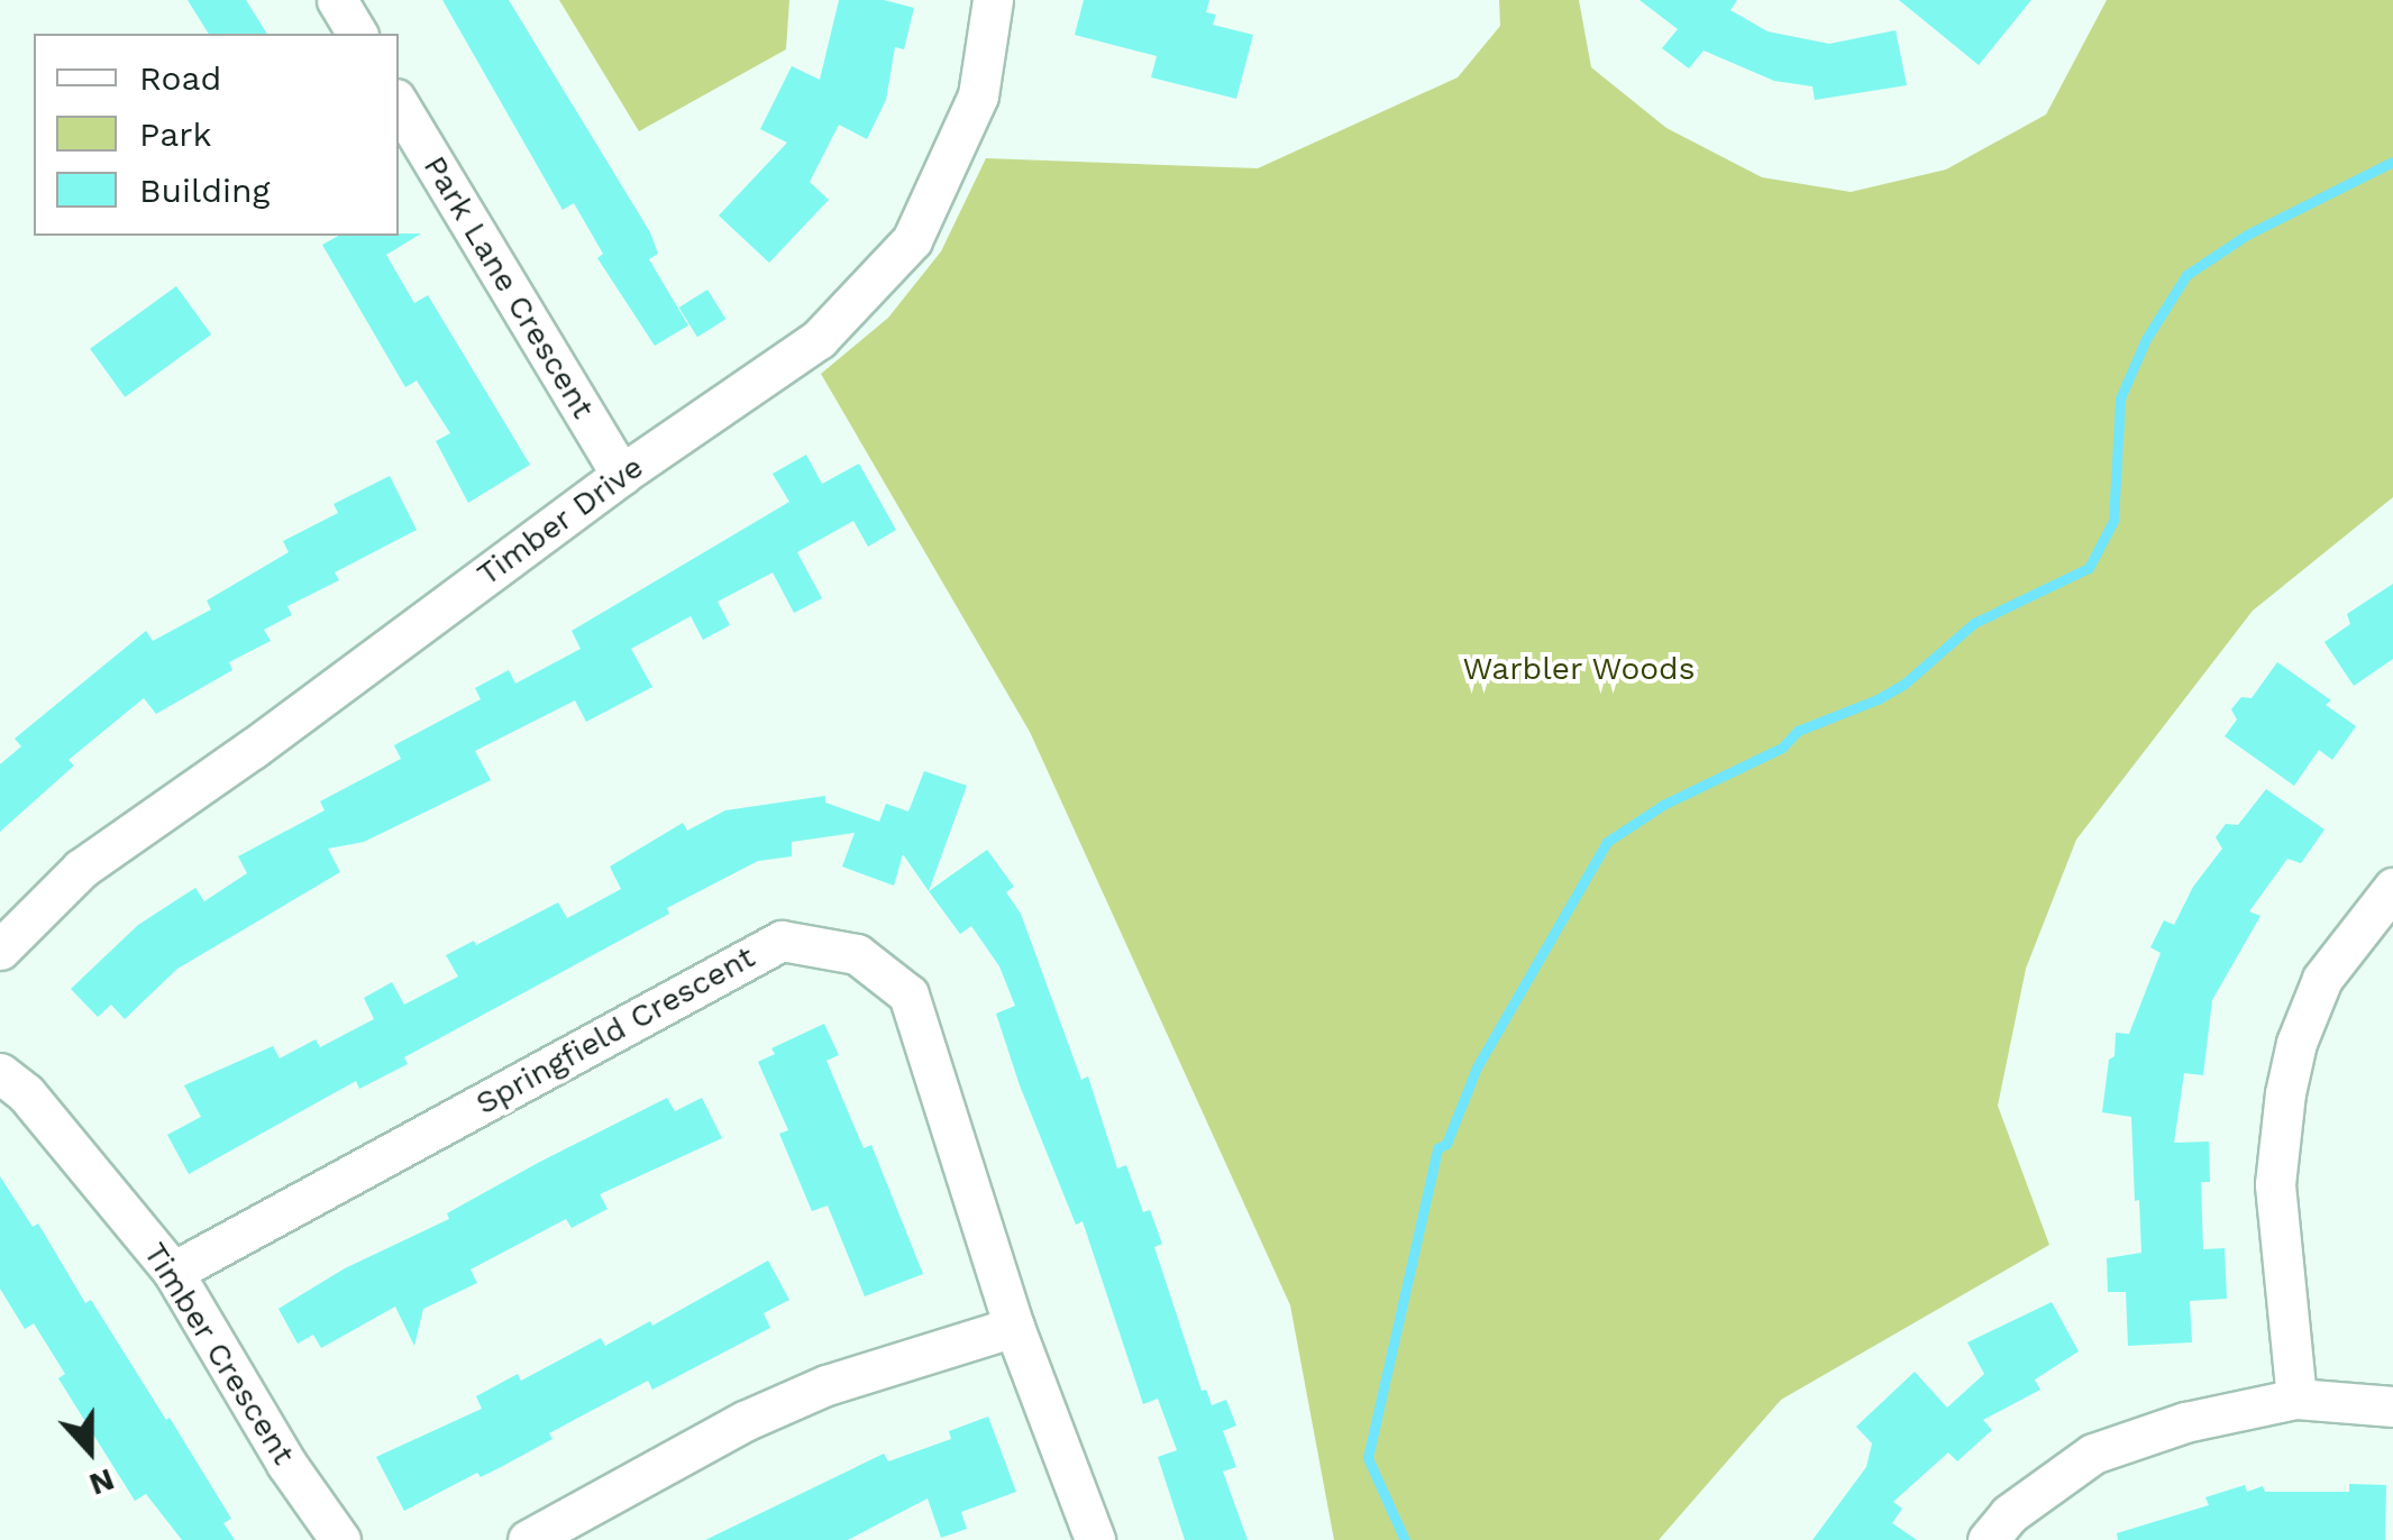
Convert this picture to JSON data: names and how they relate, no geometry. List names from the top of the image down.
{
  "streets": {
    "street": [
      "Park Lane Crescent",
      "Timber Drive",
      "Springfield Crescent",
      "Timber Crescent"
    ]
  },
  "crossings": [
    ["Park Lane Crescent", "Timber Drive"],
    ["Springfield Crescent", "Timber Crescent"]
  ],
  "parks": ["Warbler Woods"],
  "legend": ["Road", "Park", "Building"],
  "north": "bottom"
}
